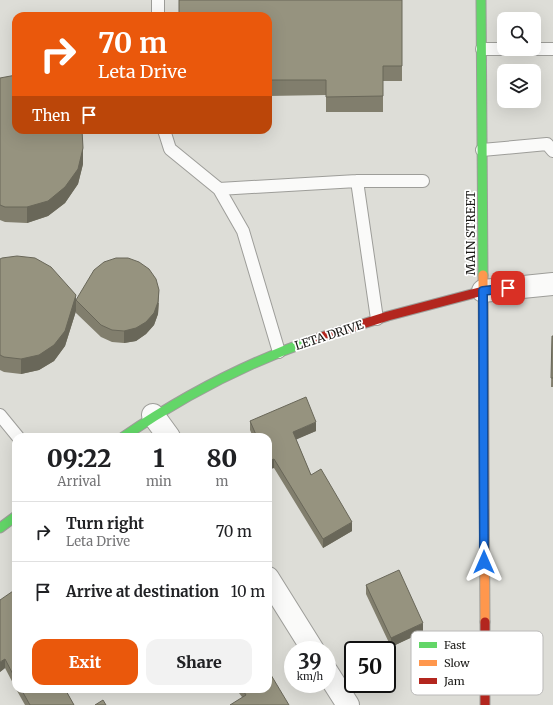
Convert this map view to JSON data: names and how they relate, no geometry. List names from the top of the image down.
{
  "streets": {
    "main road": ["MAIN STREET", "LETA DRIVE"]
  },
  "crossings": [
    ["MAIN STREET", "LETA DRIVE"]
  ],
  "legend": ["Fast", "Slow", "Jam"],
  "page": {
    "turn": ["70 m", "Leta Drive"],
    "then": "Then",
    "eta": [
      "09:22",
      "Arrival",
      "1",
      "min",
      "80",
      "m"
    ],
    "list": [
      {
        "name": "Turn right",
        "note": "Leta Drive",
        "value": "70 m"
      },
      {
        "name": "Arrive at destination",
        "value": "10 m"
      }
    ],
    "buttons": ["Exit", "Share"],
    "speed": "39 km/h",
    "limit": "50"
  }
}
